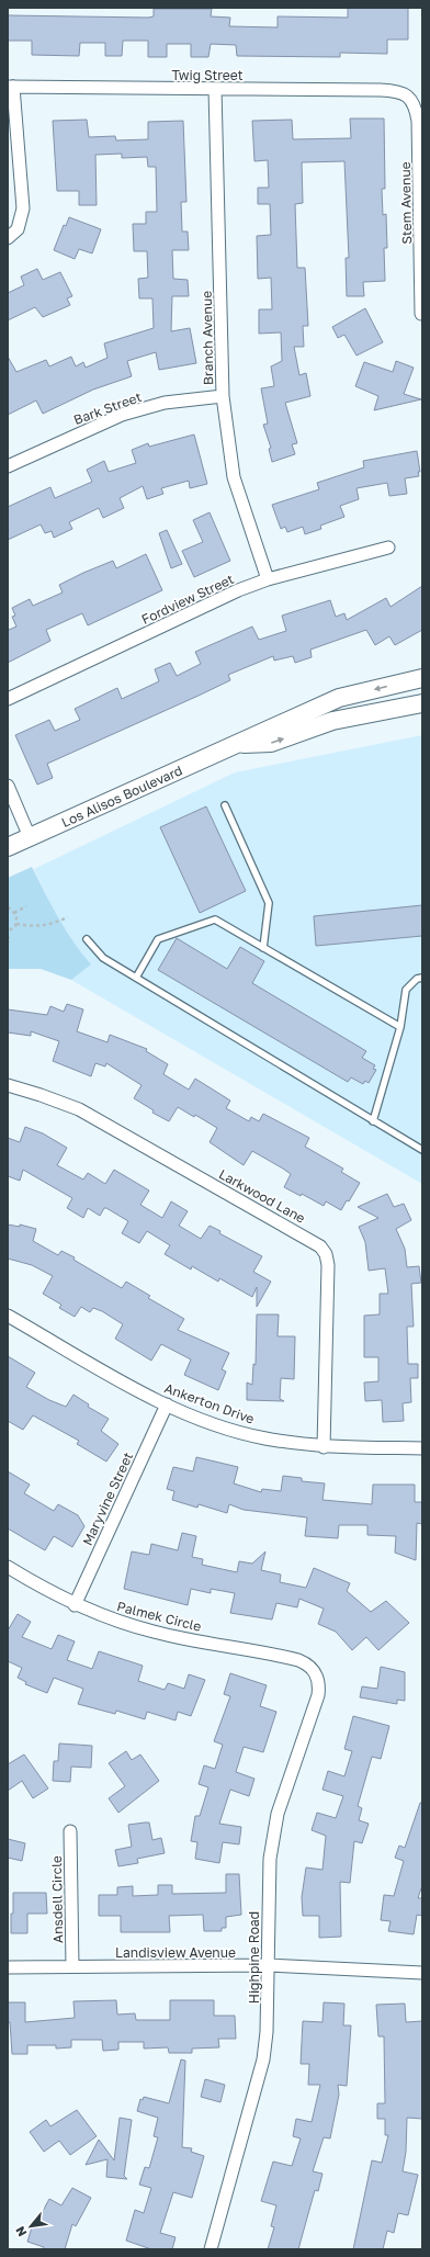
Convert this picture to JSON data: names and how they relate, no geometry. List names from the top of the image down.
{
  "streets": {
    "main road": ["Los Alisos Boulevard"],
    "street": [
      "Twig Street",
      "Stem Avenue",
      "Branch Avenue",
      "Bark Street",
      "Fordview Street",
      "Larkwood Lane",
      "Ankerton Drive",
      "Maryvine Street",
      "Palmek Circle",
      "Ansdell Circle",
      "Landisview Avenue",
      "Highpine Road"
    ]
  },
  "crossings": [
    ["Twig Street", "Stem Avenue"],
    ["Twig Street", "Branch Avenue"],
    ["Branch Avenue", "Bark Street"],
    ["Branch Avenue", "Fordview Street"],
    ["Larkwood Lane", "Ankerton Drive"],
    ["Ankerton Drive", "Maryvine Street"],
    ["Maryvine Street", "Palmek Circle"],
    ["Palmek Circle", "Highpine Road"],
    ["Ansdell Circle", "Landisview Avenue"],
    ["Landisview Avenue", "Highpine Road"]
  ],
  "north": "bottom left"
}
